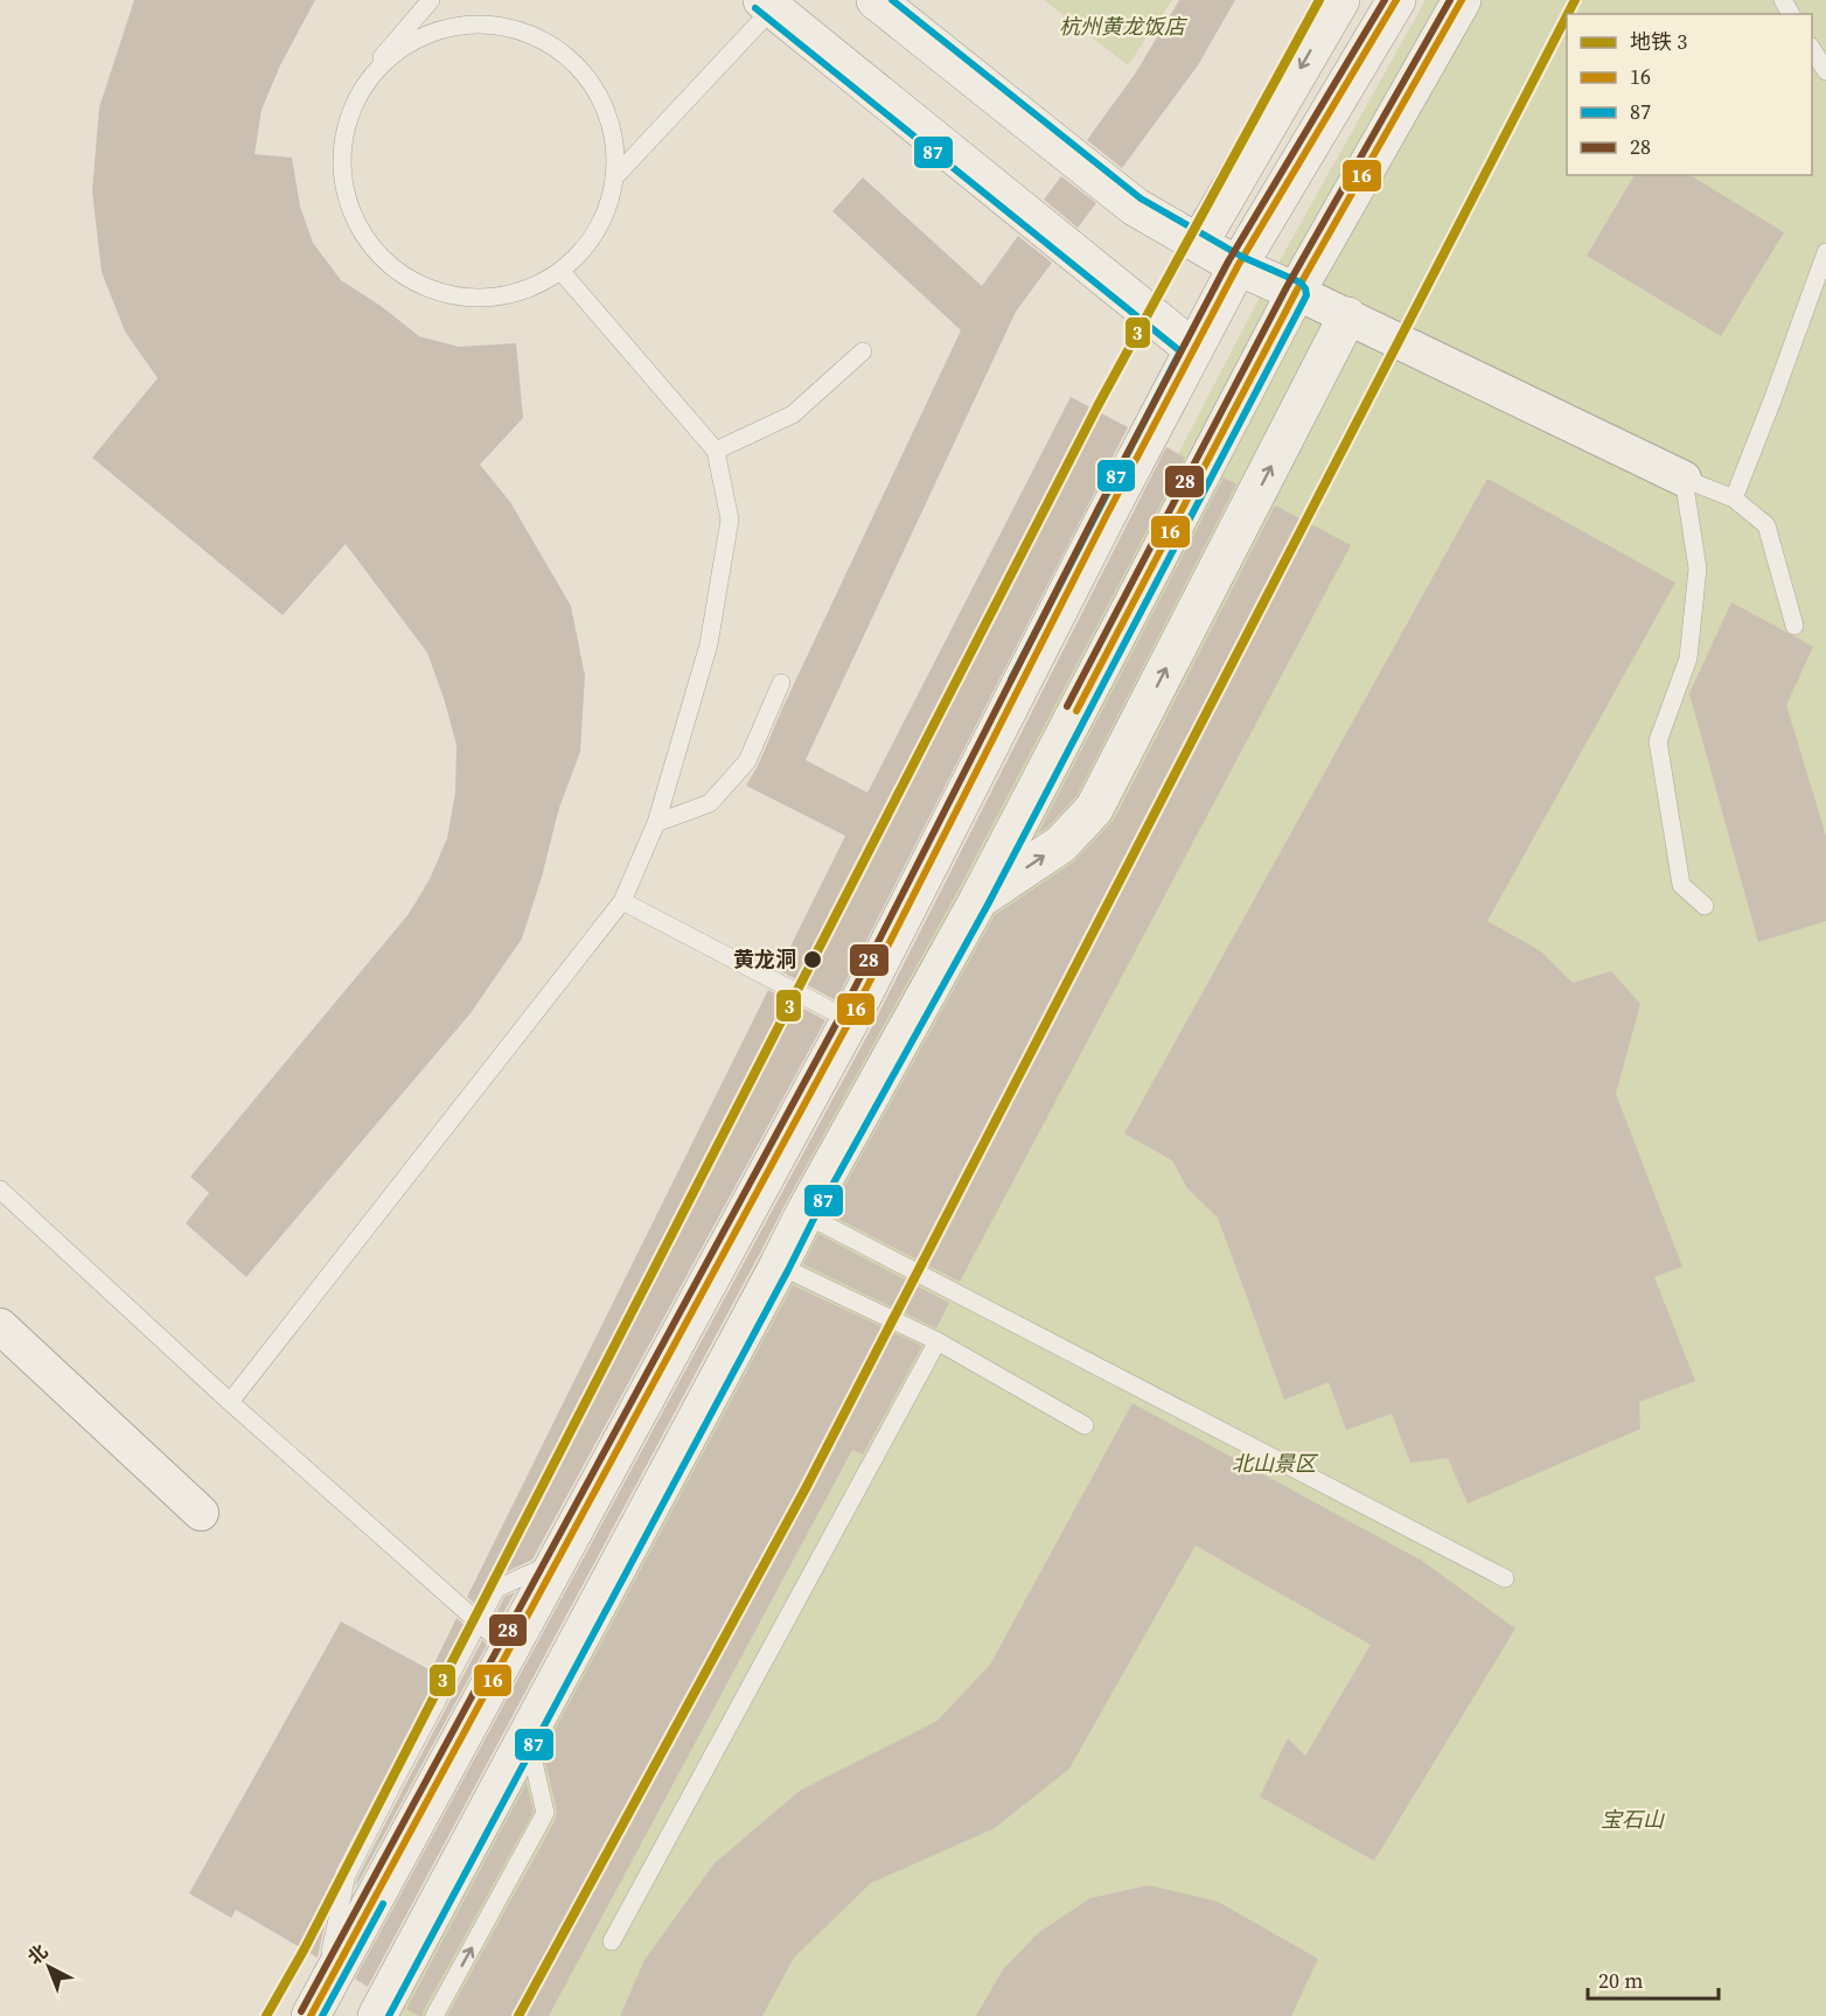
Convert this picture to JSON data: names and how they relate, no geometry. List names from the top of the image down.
{
  "parks": ["杭州黄龙饭店", "北山景区", "宝石山"],
  "places": ["黄龙洞"],
  "lines": [
    "metro line 3",
    "transit line 16",
    "transit line 87",
    "transit line 28"
  ],
  "legend": [
    "地铁 3",
    "16",
    "87",
    "28"
  ],
  "scale_bar": "20 m",
  "north": "top left"
}
